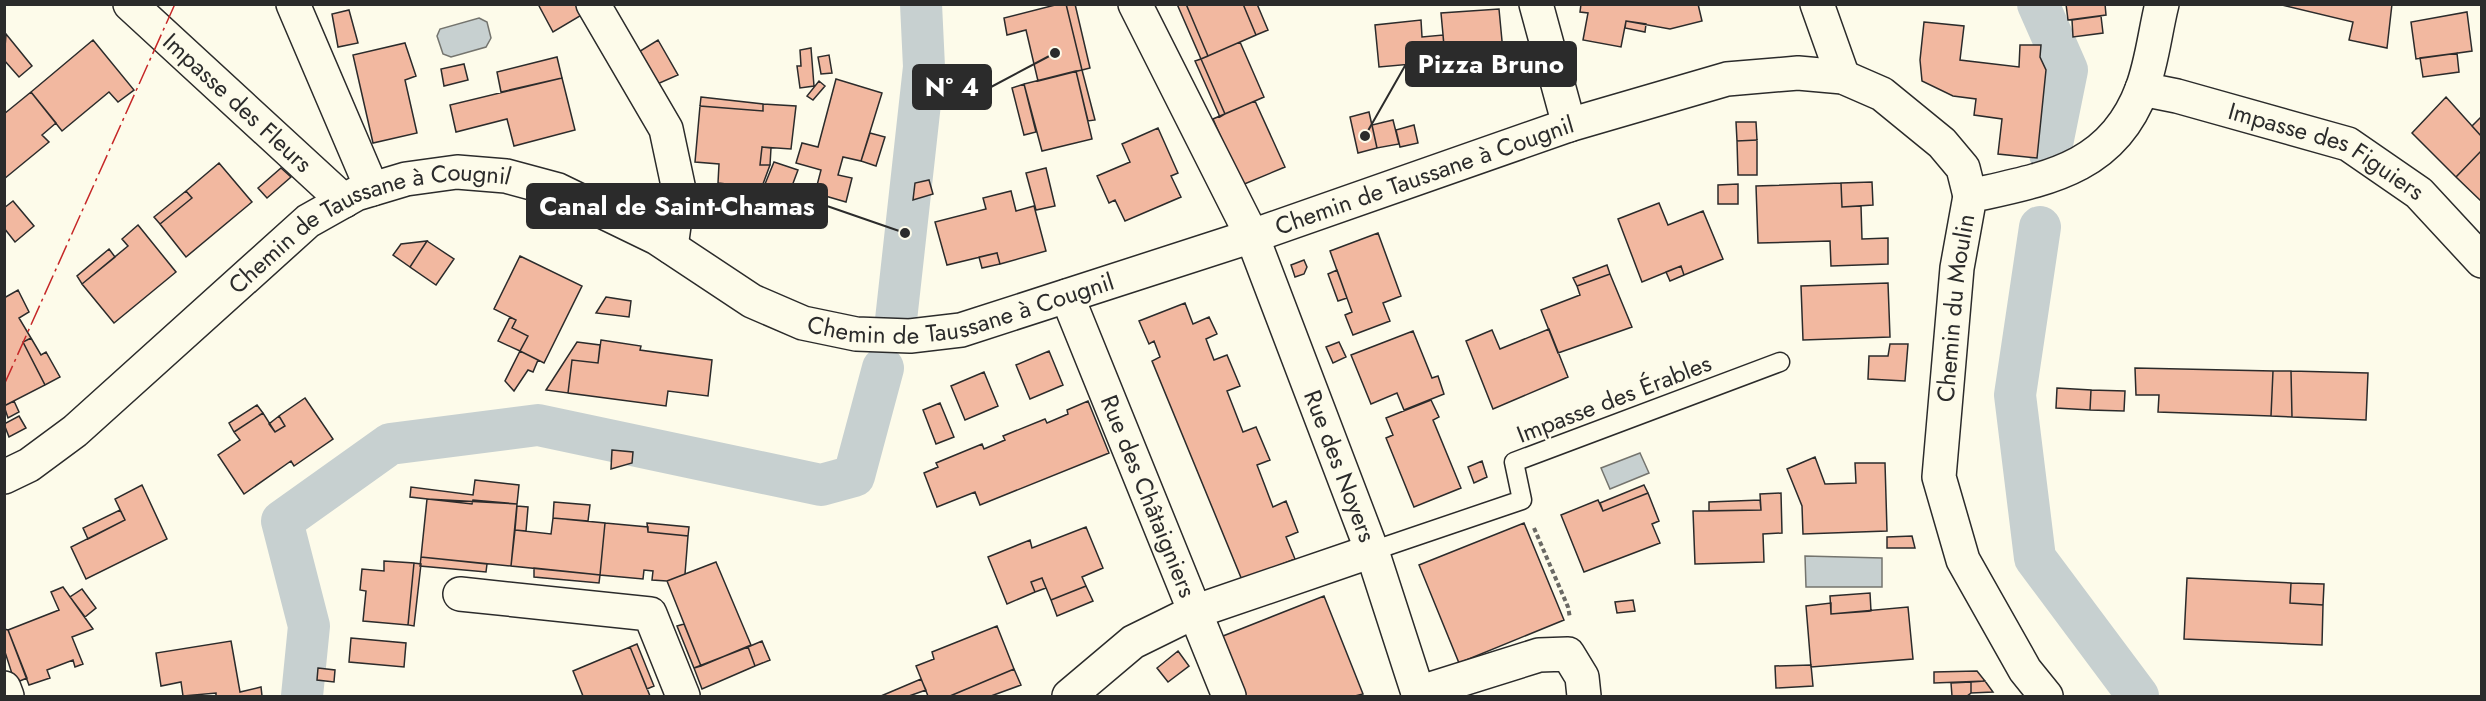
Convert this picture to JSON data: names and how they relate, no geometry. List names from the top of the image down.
{
  "streets": {
    "street": [
      "Impasse des Fleurs",
      "Impasse des Figuiers",
      "Chemin de Taussane à Cougnil",
      "Chemin du Moulin",
      "Rue des Noyers",
      "Rue des Châtaigniers"
    ],
    "lane": ["Impasse des Érables"]
  },
  "crossings": [
    ["Impasse des Fleurs", "Chemin de Taussane à Cougnil"],
    ["Impasse des Figuiers", "Chemin du Moulin"],
    ["Chemin de Taussane à Cougnil", "Chemin du Moulin"],
    ["Chemin de Taussane à Cougnil", "Rue des Noyers"],
    ["Chemin de Taussane à Cougnil", "Rue des Châtaigniers"]
  ],
  "places": ["N° 4", "Pizza Bruno", "Canal de Saint-Chamas"]
}
